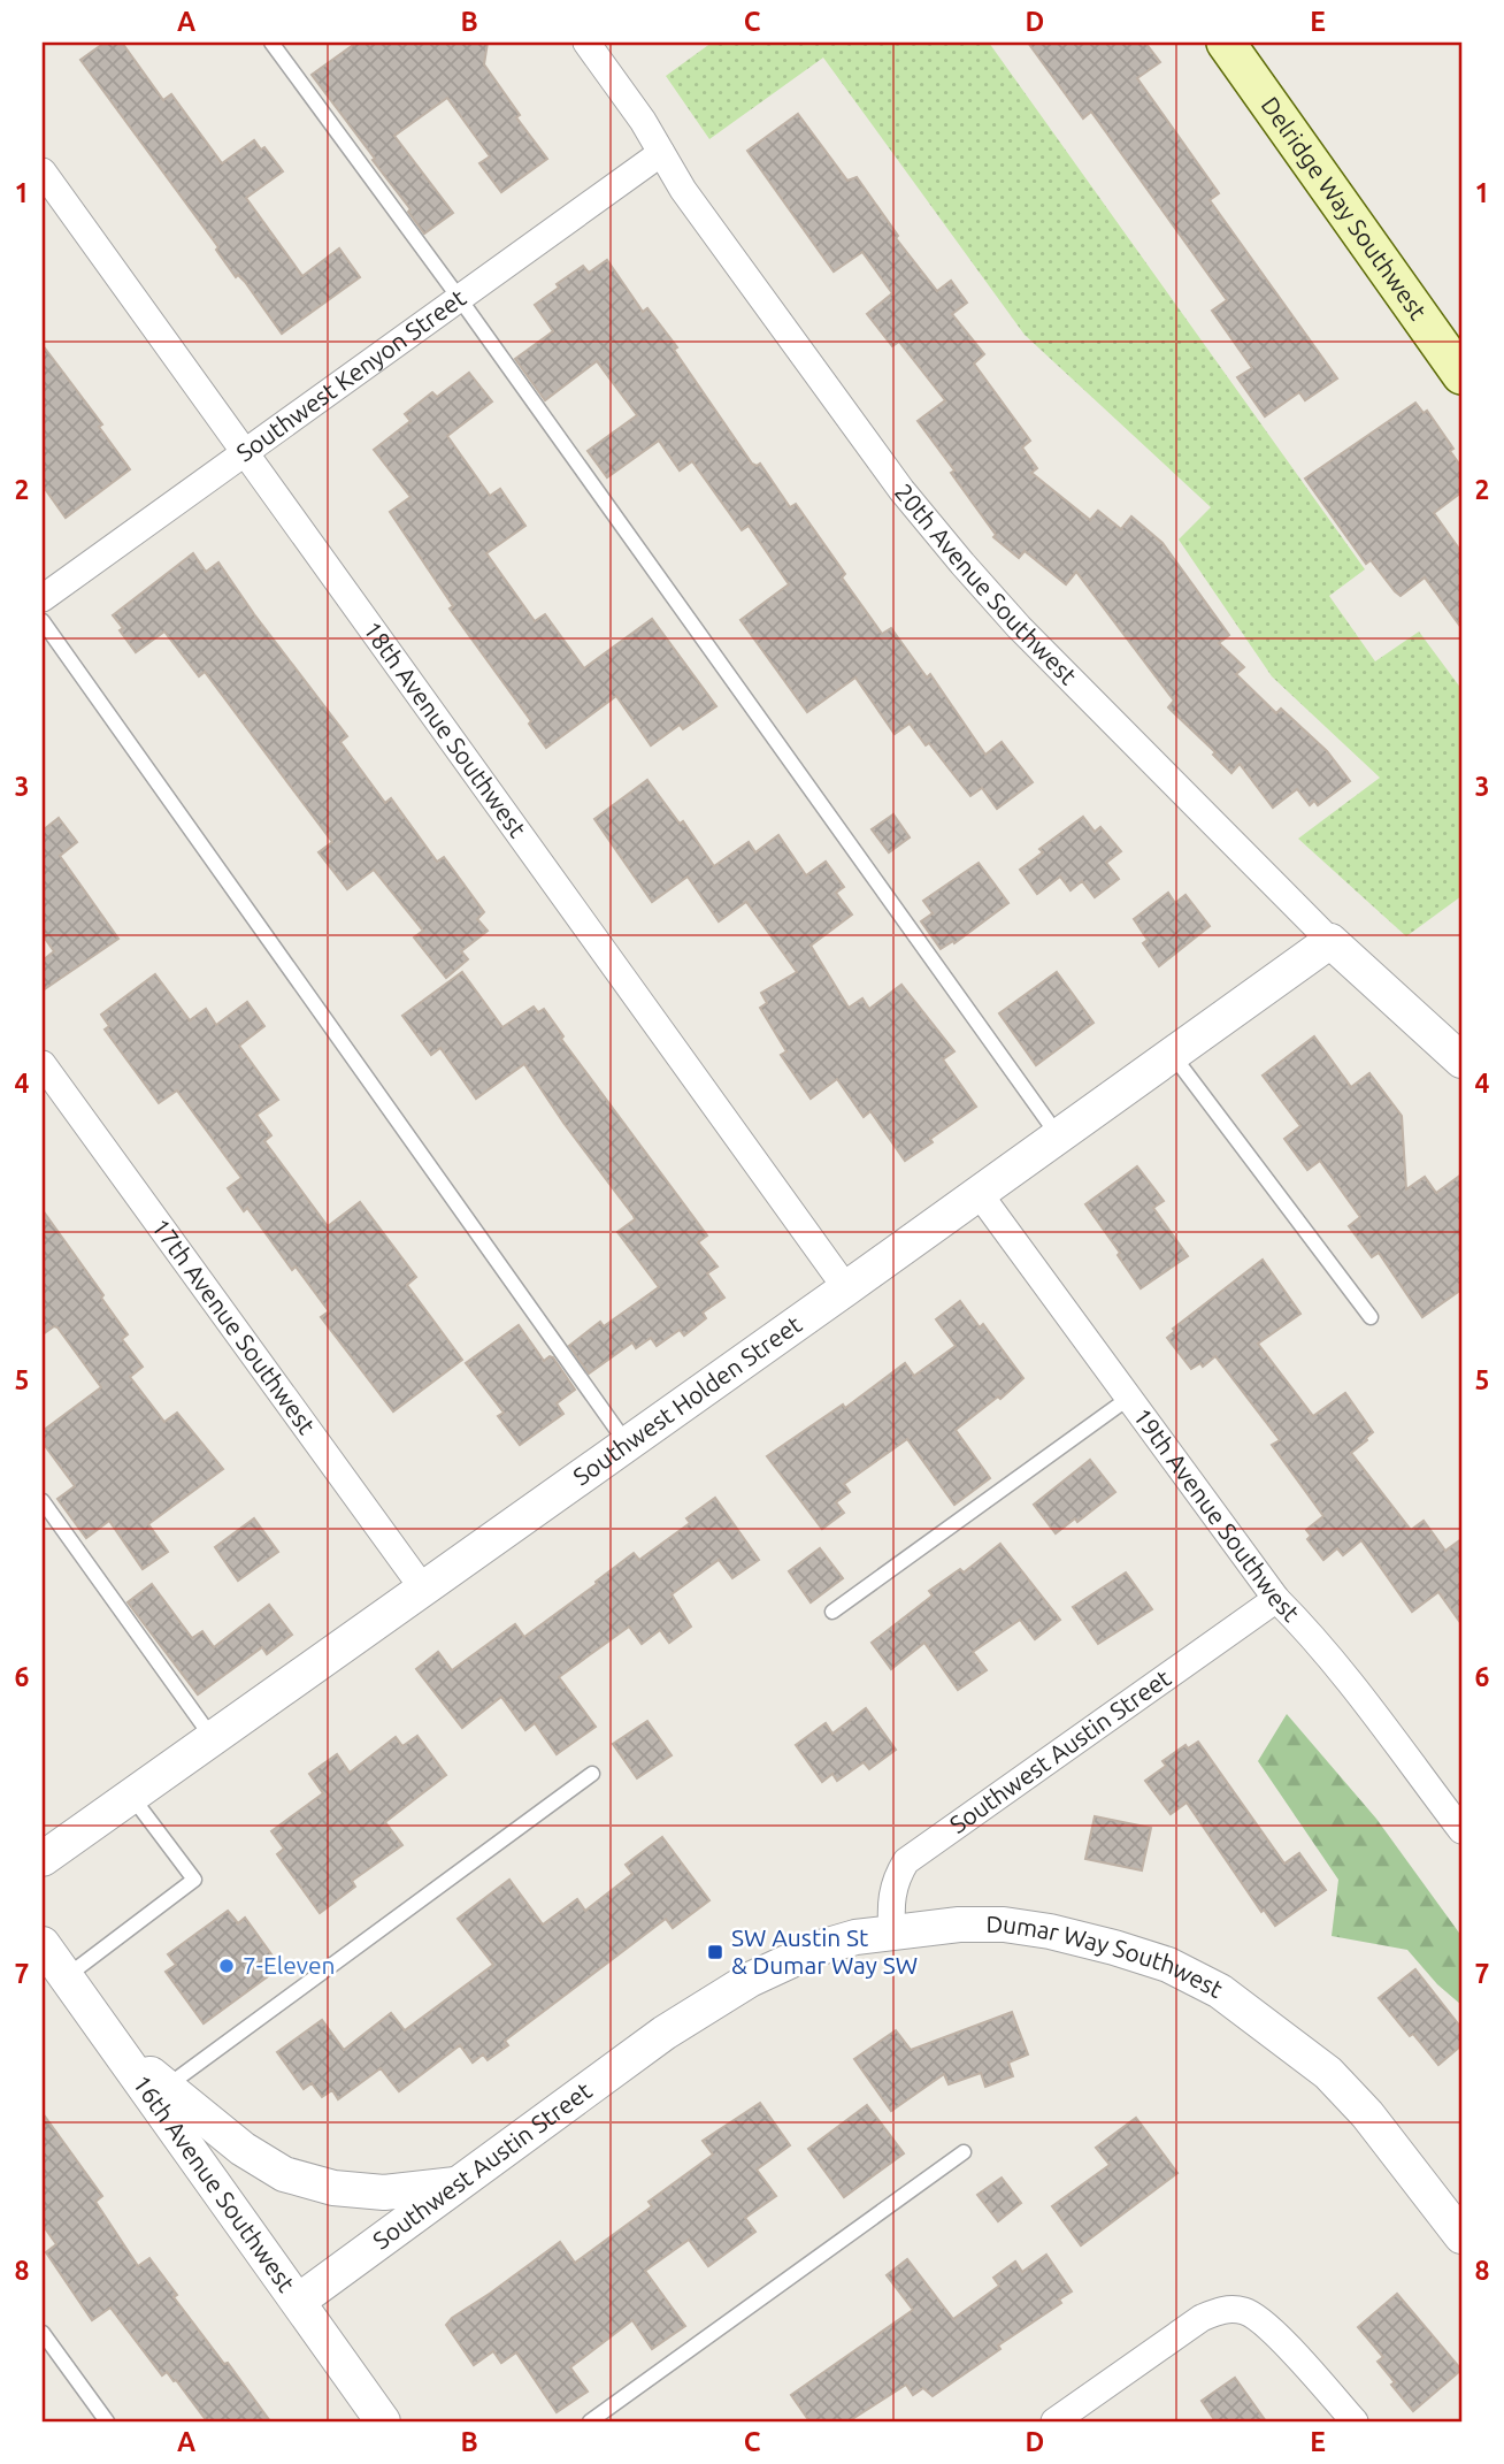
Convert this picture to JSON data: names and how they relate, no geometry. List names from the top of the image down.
{
  "streets": {
    "main road": ["Delridge Way Southwest"],
    "street": [
      "Southwest Kenyon Street",
      "20th Avenue Southwest",
      "18th Avenue Southwest",
      "17th Avenue Southwest",
      "Southwest Holden Street",
      "19th Avenue Southwest",
      "Southwest Austin Street",
      "Dumar Way Southwest",
      "16th Avenue Southwest"
    ]
  },
  "crossings": [
    ["Southwest Kenyon Street", "20th Avenue Southwest"],
    ["Southwest Kenyon Street", "18th Avenue Southwest"],
    ["20th Avenue Southwest", "Southwest Holden Street"],
    ["18th Avenue Southwest", "Southwest Holden Street"],
    ["17th Avenue Southwest", "Southwest Holden Street"],
    ["Southwest Holden Street", "19th Avenue Southwest"],
    ["19th Avenue Southwest", "Southwest Austin Street"],
    ["Southwest Austin Street", "Dumar Way Southwest"],
    ["Southwest Austin Street", "16th Avenue Southwest"]
  ],
  "places": {
    "transit": ["SW Austin St & Dumar Way SW"],
    "other": ["7-Eleven"]
  },
  "grid": {
    "columns": [
      "A",
      "B",
      "C",
      "D",
      "E"
    ],
    "rows": [
      "1",
      "2",
      "3",
      "4",
      "5",
      "6",
      "7",
      "8"
    ]
  }
}
